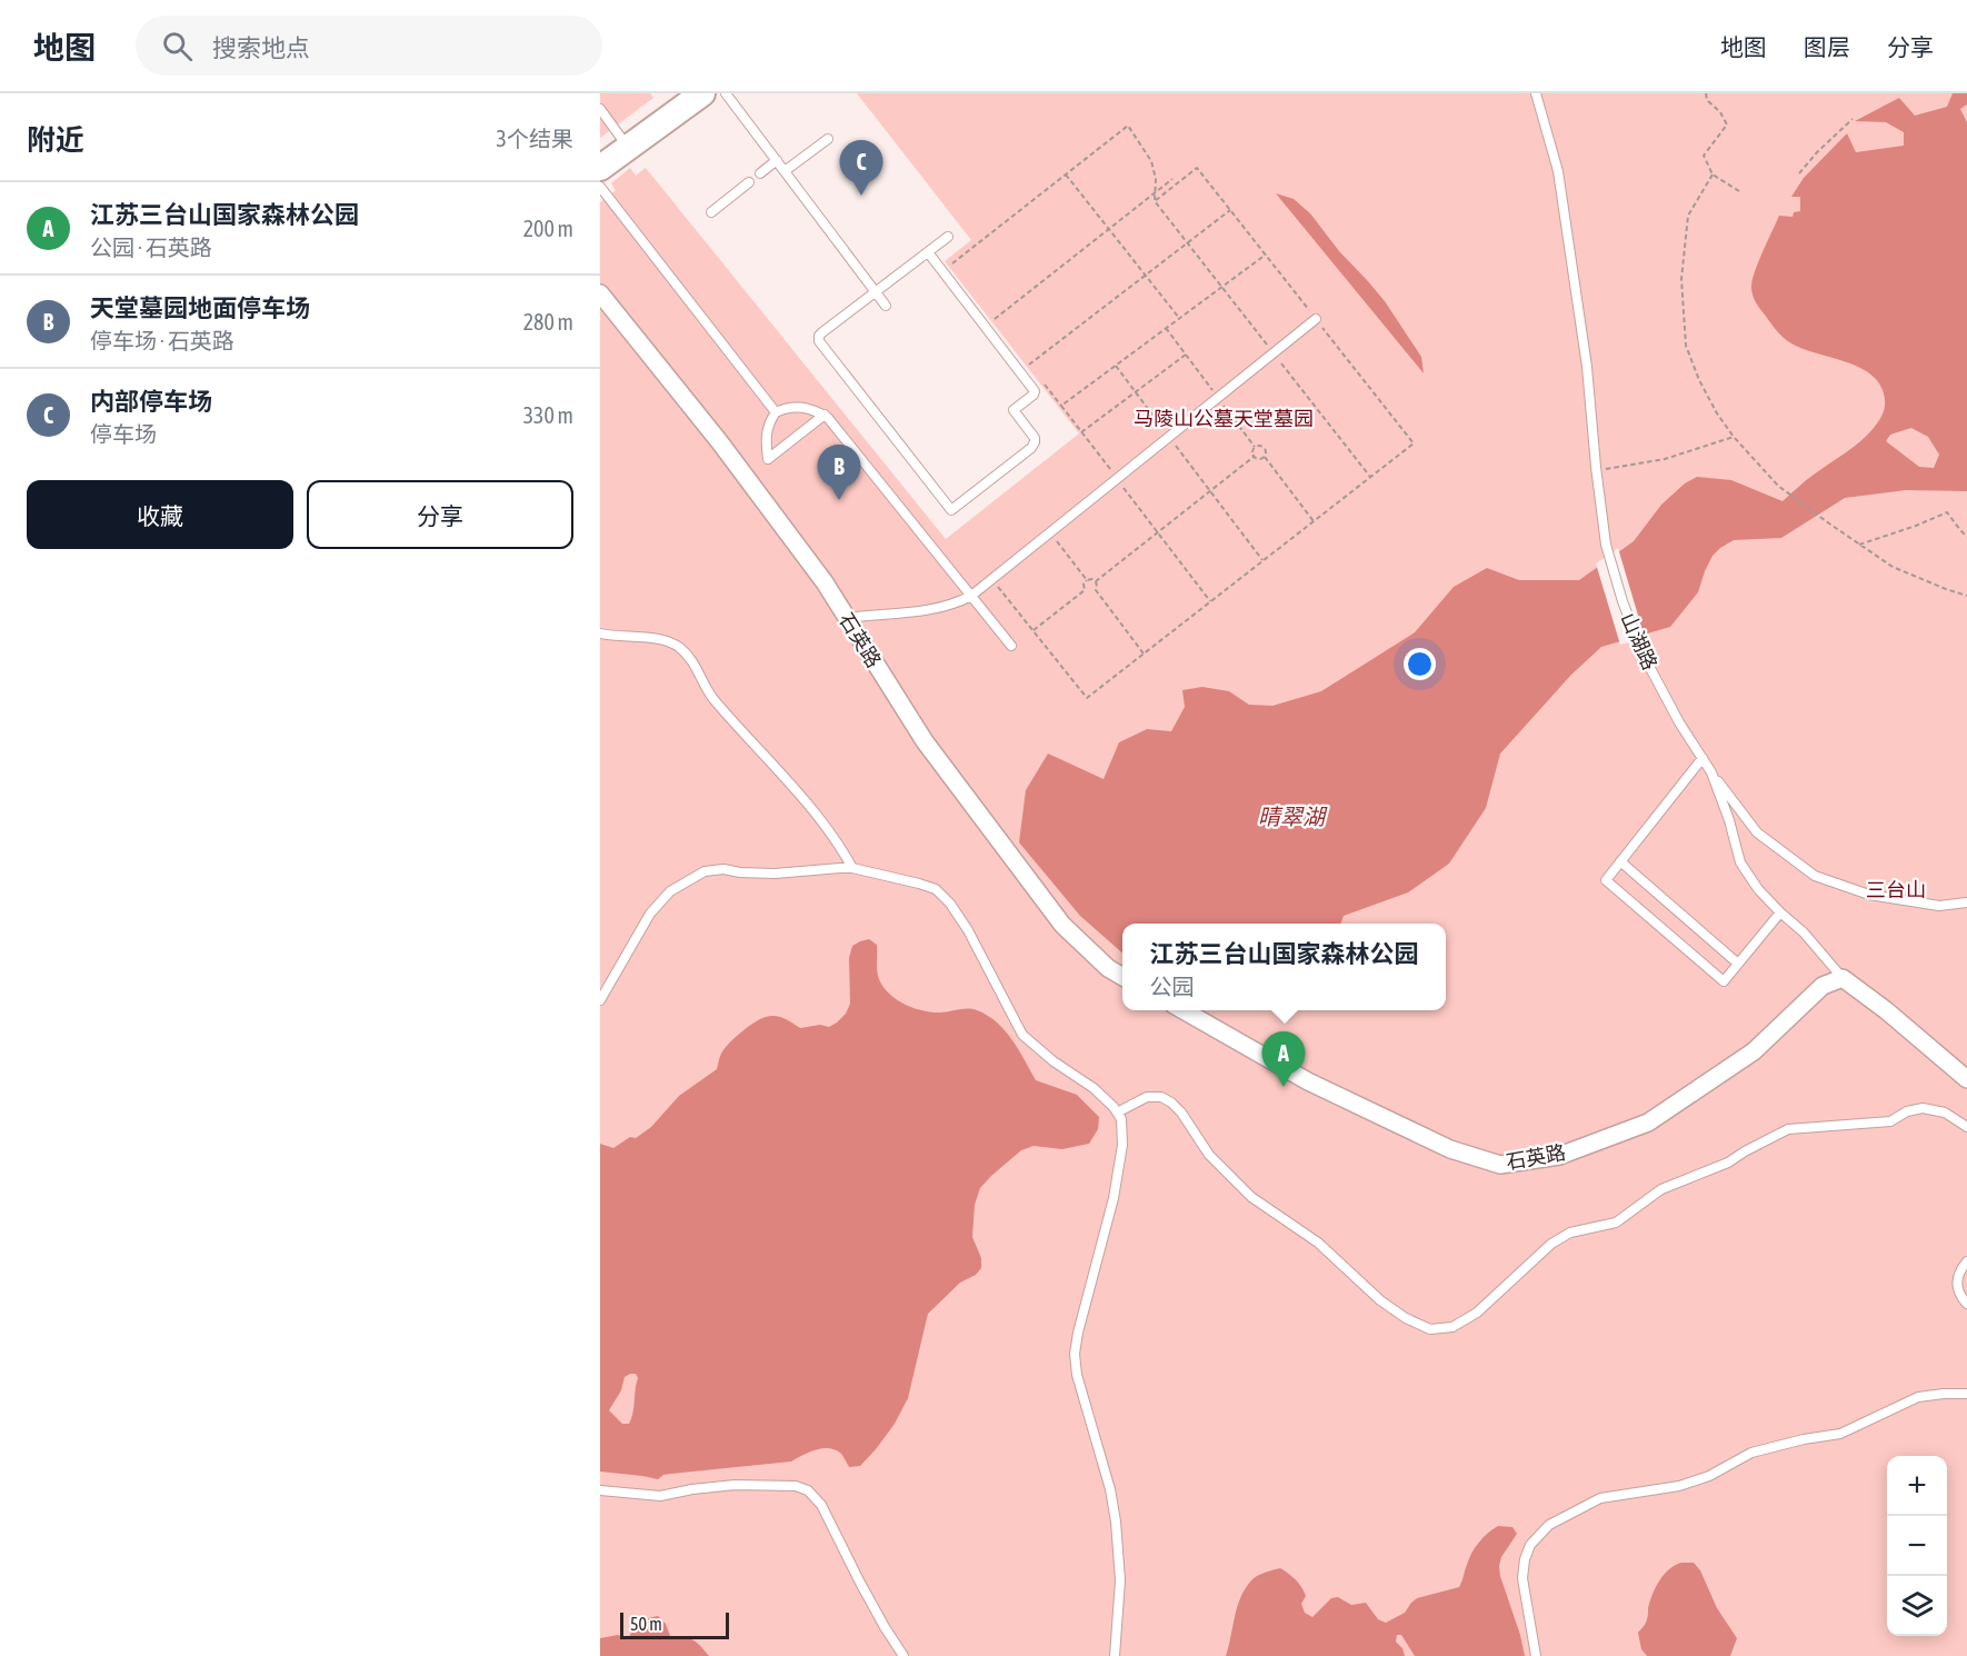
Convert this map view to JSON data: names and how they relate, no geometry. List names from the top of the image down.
{
  "streets": {
    "street": ["石英路", "山湖路"]
  },
  "crossings": [
    ["石英路", "山湖路"]
  ],
  "water": ["晴翠湖"],
  "parks": ["马陵山公墓天堂墓园", "三台山"],
  "scale_bar": "50 m",
  "page": {
    "header": "地图",
    "search": "搜索地点",
    "nav": ["地图", "图层", "分享"],
    "heading": ["附近", "3个结果"],
    "pins": ["C", "B", "A"],
    "list": [
      {
        "mark": "A",
        "name": "江苏三台山国家森林公园",
        "note": "公园 · 石英路",
        "value": "200 m"
      },
      {
        "mark": "B",
        "name": "天堂墓园地面停车场",
        "note": "停车场 · 石英路",
        "value": "280 m"
      },
      {
        "mark": "C",
        "name": "内部停车场",
        "note": "停车场",
        "value": "330 m"
      }
    ],
    "buttons": ["收藏", "分享"],
    "popup": ["江苏三台山国家森林公园", "公园"],
    "map_buttons": ["+", "−"],
    "scale": "50 m"
  }
}
